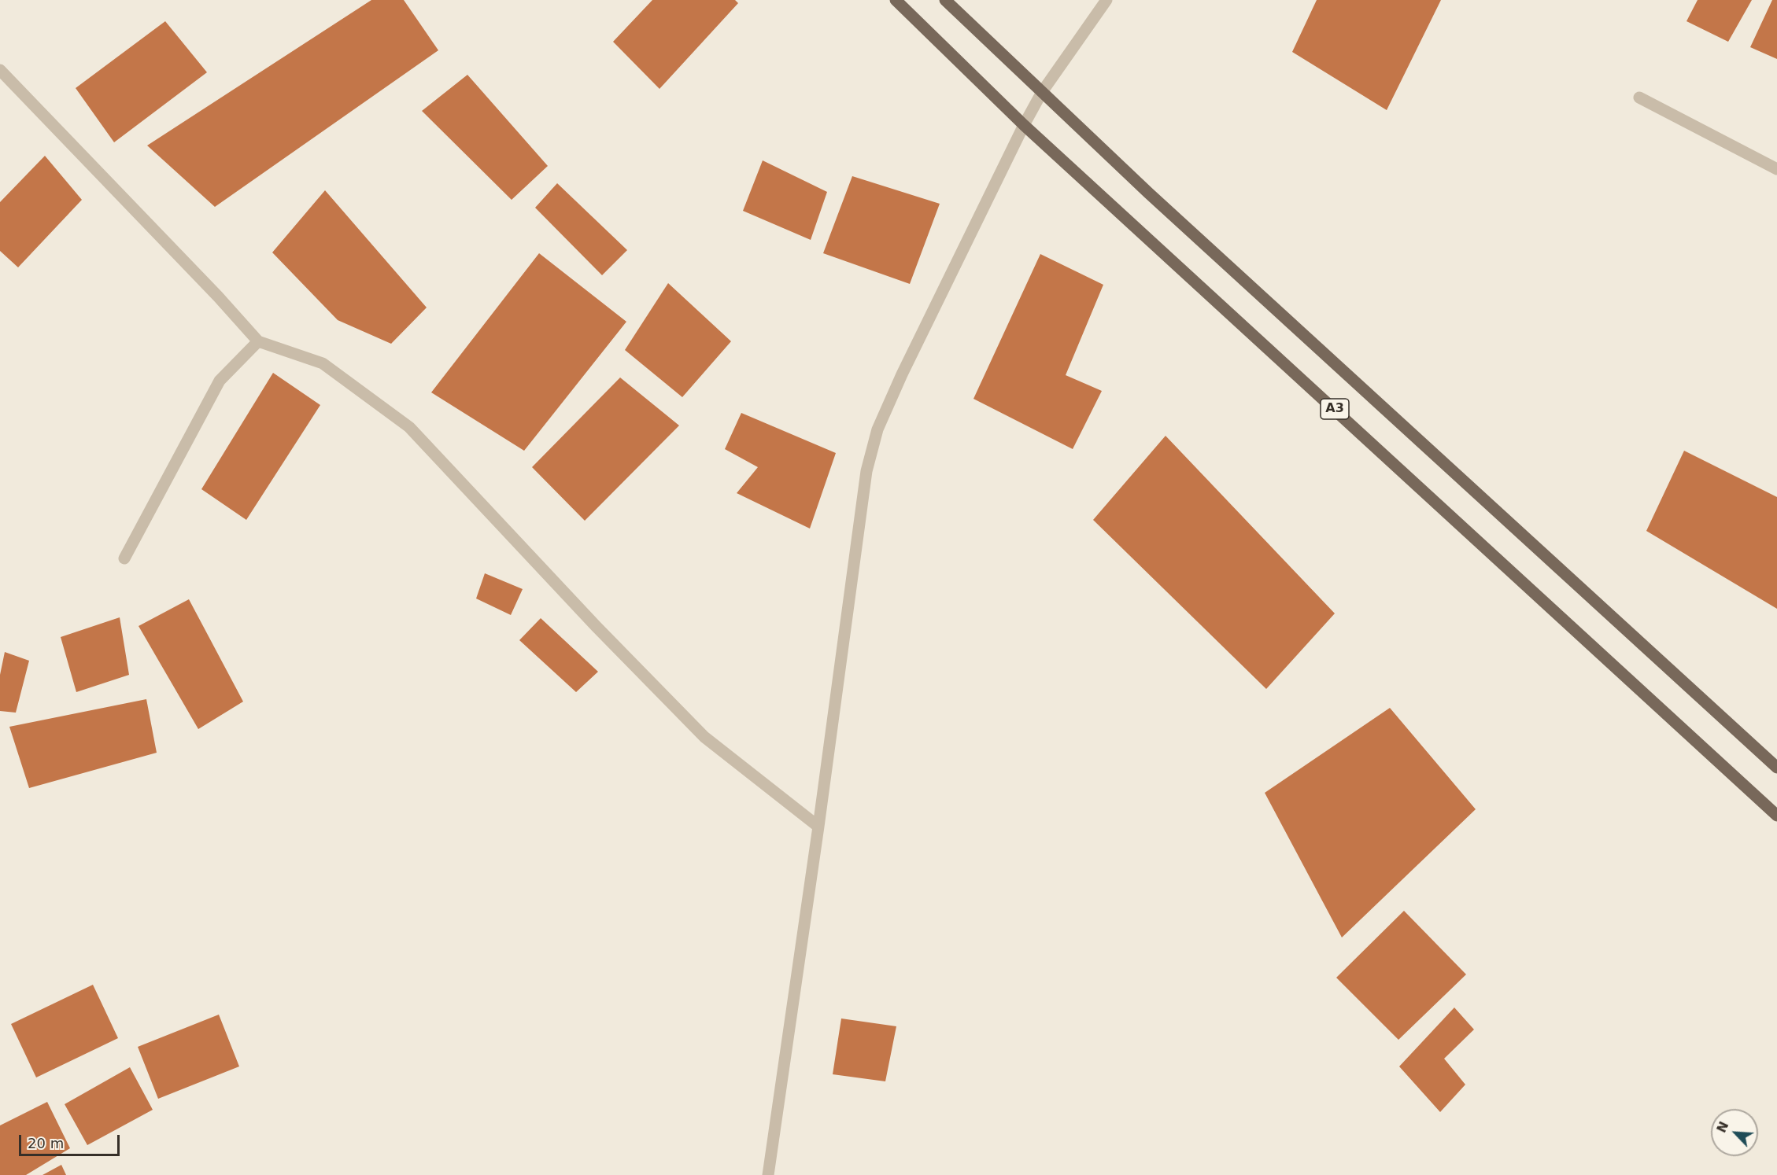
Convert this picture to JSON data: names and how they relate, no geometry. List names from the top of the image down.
{
  "streets": {
    "main road": ["A3"]
  },
  "scale_bar": "20 m",
  "north": "top left"
}
